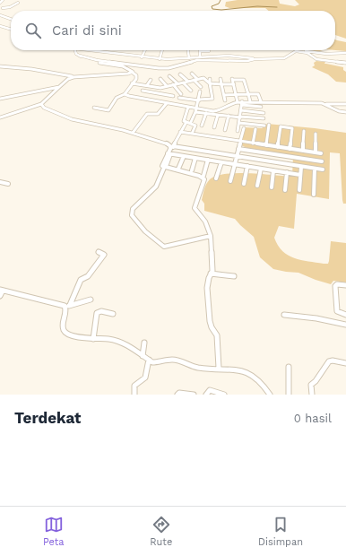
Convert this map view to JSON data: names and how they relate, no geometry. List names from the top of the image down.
{
  "page": {
    "search": "Cari di sini",
    "heading": ["Terdekat", "0 hasil"],
    "nav": ["Peta", "Rute", "Disimpan"]
  }
}
